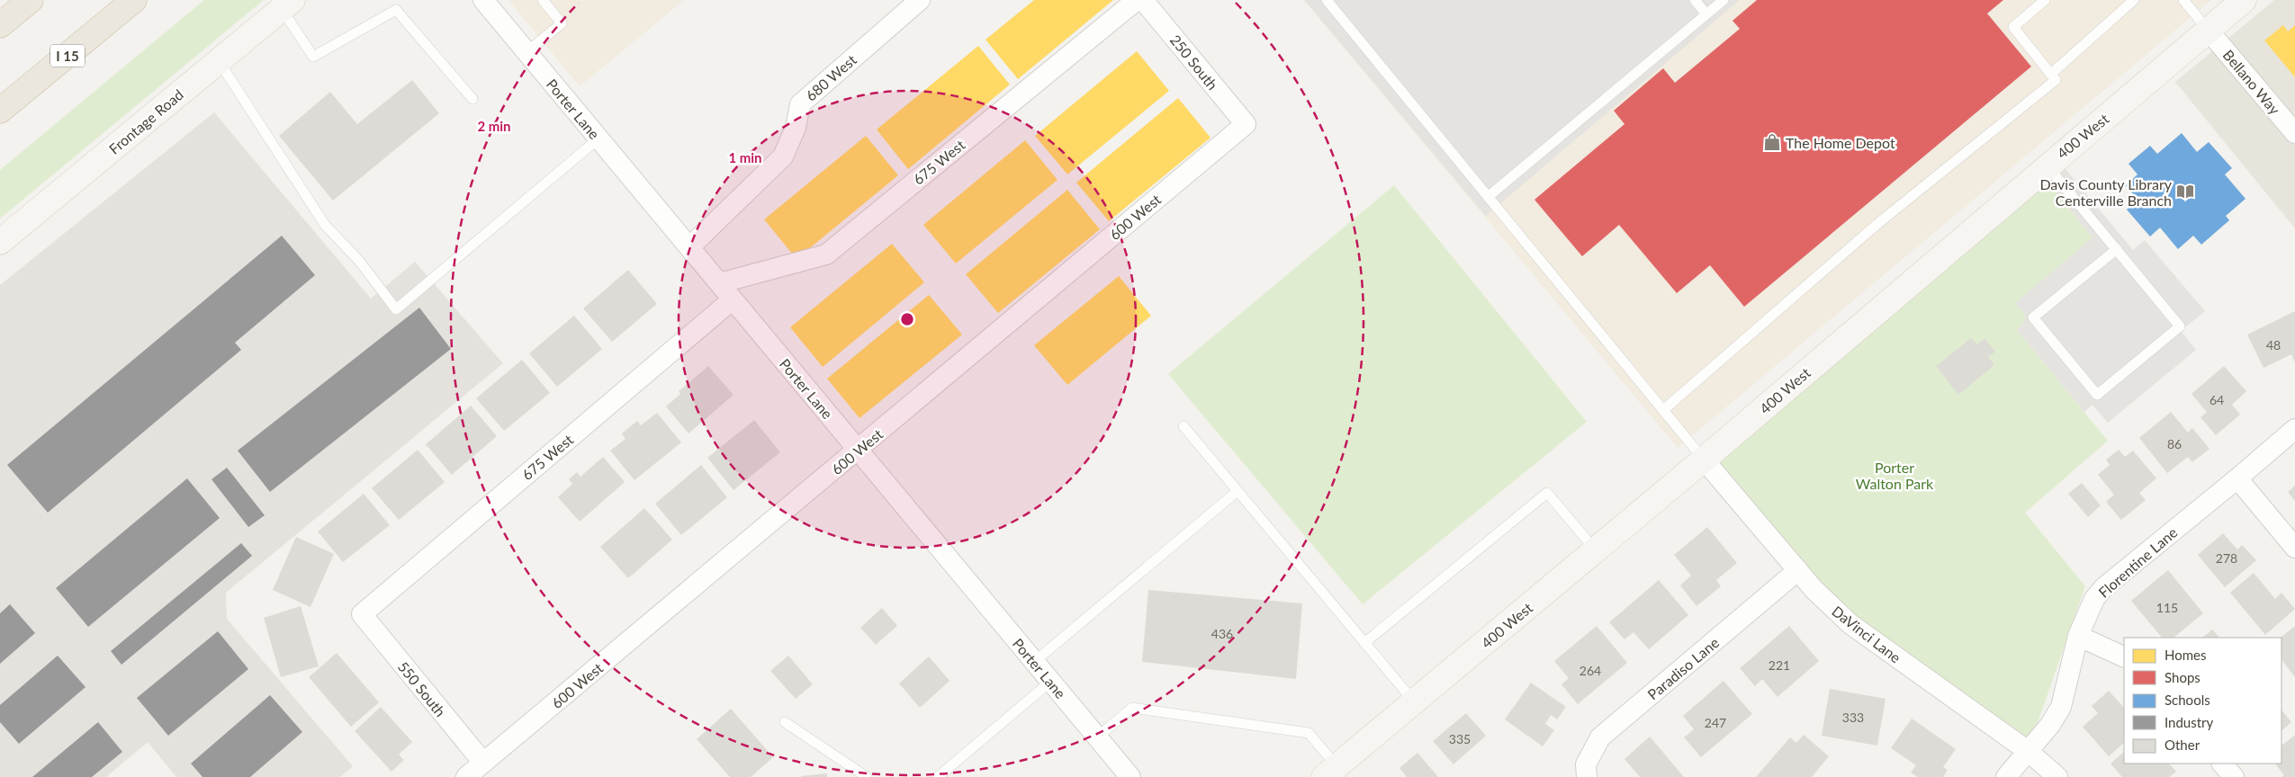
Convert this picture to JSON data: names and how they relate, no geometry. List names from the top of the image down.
{
  "streets": {
    "highway": ["I 15"],
    "main road": ["Frontage Road", "400 West"],
    "street": [
      "250 South",
      "680 West",
      "Bellano Way",
      "Porter Lane",
      "675 West",
      "600 West",
      "Florentine Lane",
      "DaVinci Lane",
      "Paradiso Lane",
      "550 South"
    ]
  },
  "crossings": [
    ["250 South", "600 West"],
    ["680 West", "Porter Lane"],
    ["Bellano Way", "400 West"],
    ["Porter Lane", "675 West"],
    ["Porter Lane", "600 West"],
    ["400 West", "DaVinci Lane"],
    ["675 West", "550 South"],
    ["600 West", "550 South"],
    ["Florentine Lane", "DaVinci Lane"],
    ["DaVinci Lane", "Paradiso Lane"]
  ],
  "parks": ["Porter Walton Park"],
  "places": {
    "shop": ["The Home Depot"],
    "library": ["Davis County Library Centerville Branch"]
  },
  "house_numbers": [
    "48",
    "64",
    "86",
    "278",
    "115",
    "436",
    "221",
    "264",
    "333",
    "247",
    "335"
  ],
  "legend": [
    "Homes",
    "Shops",
    "Schools",
    "Industry",
    "Other"
  ],
  "rings": ["2 min", "1 min"]
}
